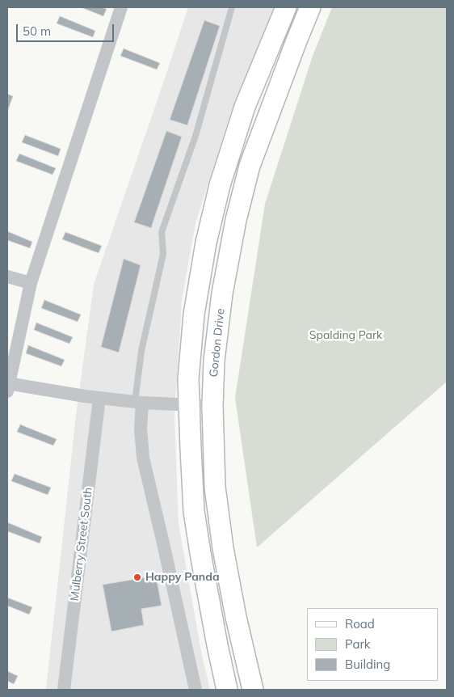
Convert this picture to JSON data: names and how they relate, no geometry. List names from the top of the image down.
{
  "streets": {
    "main road": ["Gordon Drive"],
    "street": ["Mulberry Street South"]
  },
  "parks": ["Spalding Park"],
  "places": ["Happy Panda"],
  "legend": ["Road", "Park", "Building"],
  "scale_bar": "50 m"
}
